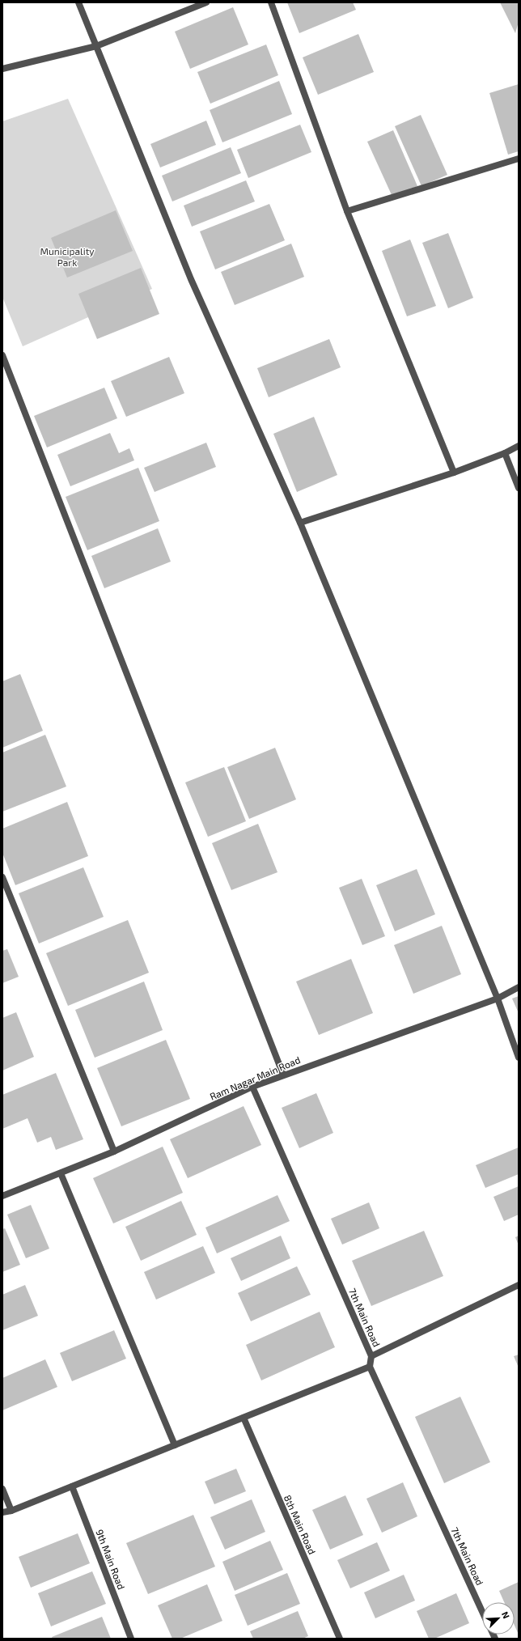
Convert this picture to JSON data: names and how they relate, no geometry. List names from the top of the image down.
{
  "streets": {
    "street": [
      "Ram Nagar Main Road",
      "7th Main Road",
      "8th Main Road",
      "9th Main Road"
    ]
  },
  "crossings": [
    ["Ram Nagar Main Road", "7th Main Road"]
  ],
  "parks": ["Municipality Park"],
  "north": "top right"
}
